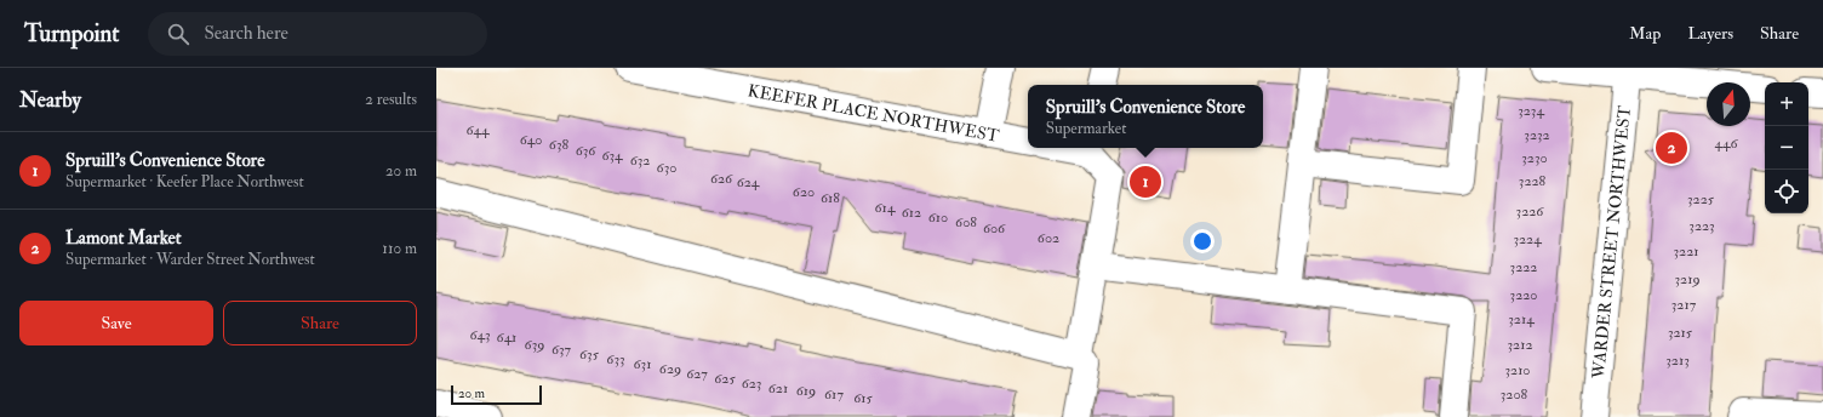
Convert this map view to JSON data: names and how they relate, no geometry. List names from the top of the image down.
{
  "streets": {
    "street": ["KEEFER PLACE NORTHWEST", "WARDER STREET NORTHWEST"]
  },
  "house_numbers": [
    "3234",
    "644",
    "3232",
    "640",
    "446",
    "638",
    "636",
    "634",
    "3230",
    "632",
    "630",
    "626",
    "3228",
    "624",
    "620",
    "618",
    "3225",
    "614",
    "3226",
    "612",
    "610",
    "608",
    "3223",
    "606",
    "602",
    "3224",
    "3221",
    "3222",
    "3219",
    "3220",
    "3217",
    "3214",
    "3215",
    "643",
    "641",
    "639",
    "3212",
    "637",
    "635",
    "633",
    "3213",
    "631",
    "629",
    "3210",
    "627",
    "625",
    "623",
    "621",
    "619",
    "617",
    "3208",
    "615"
  ],
  "scale_bar": "20 m",
  "north": "top",
  "page": {
    "header": "Turnpoint",
    "search": "Search here",
    "nav": ["Map", "Layers", "Share"],
    "heading": ["Nearby", "2 results"],
    "map_buttons": ["+", "−"],
    "popup": ["Spruill's Convenience Store", "Supermarket"],
    "pins": ["2", "1"],
    "list": [
      {
        "mark": "1",
        "name": "Spruill's Convenience Store",
        "note": "Supermarket · Keefer Place Northwest",
        "value": "20 m"
      },
      {
        "mark": "2",
        "name": "Lamont Market",
        "note": "Supermarket · Warder Street Northwest",
        "value": "110 m"
      }
    ],
    "buttons": ["Save", "Share"],
    "scale": "20 m"
  }
}
